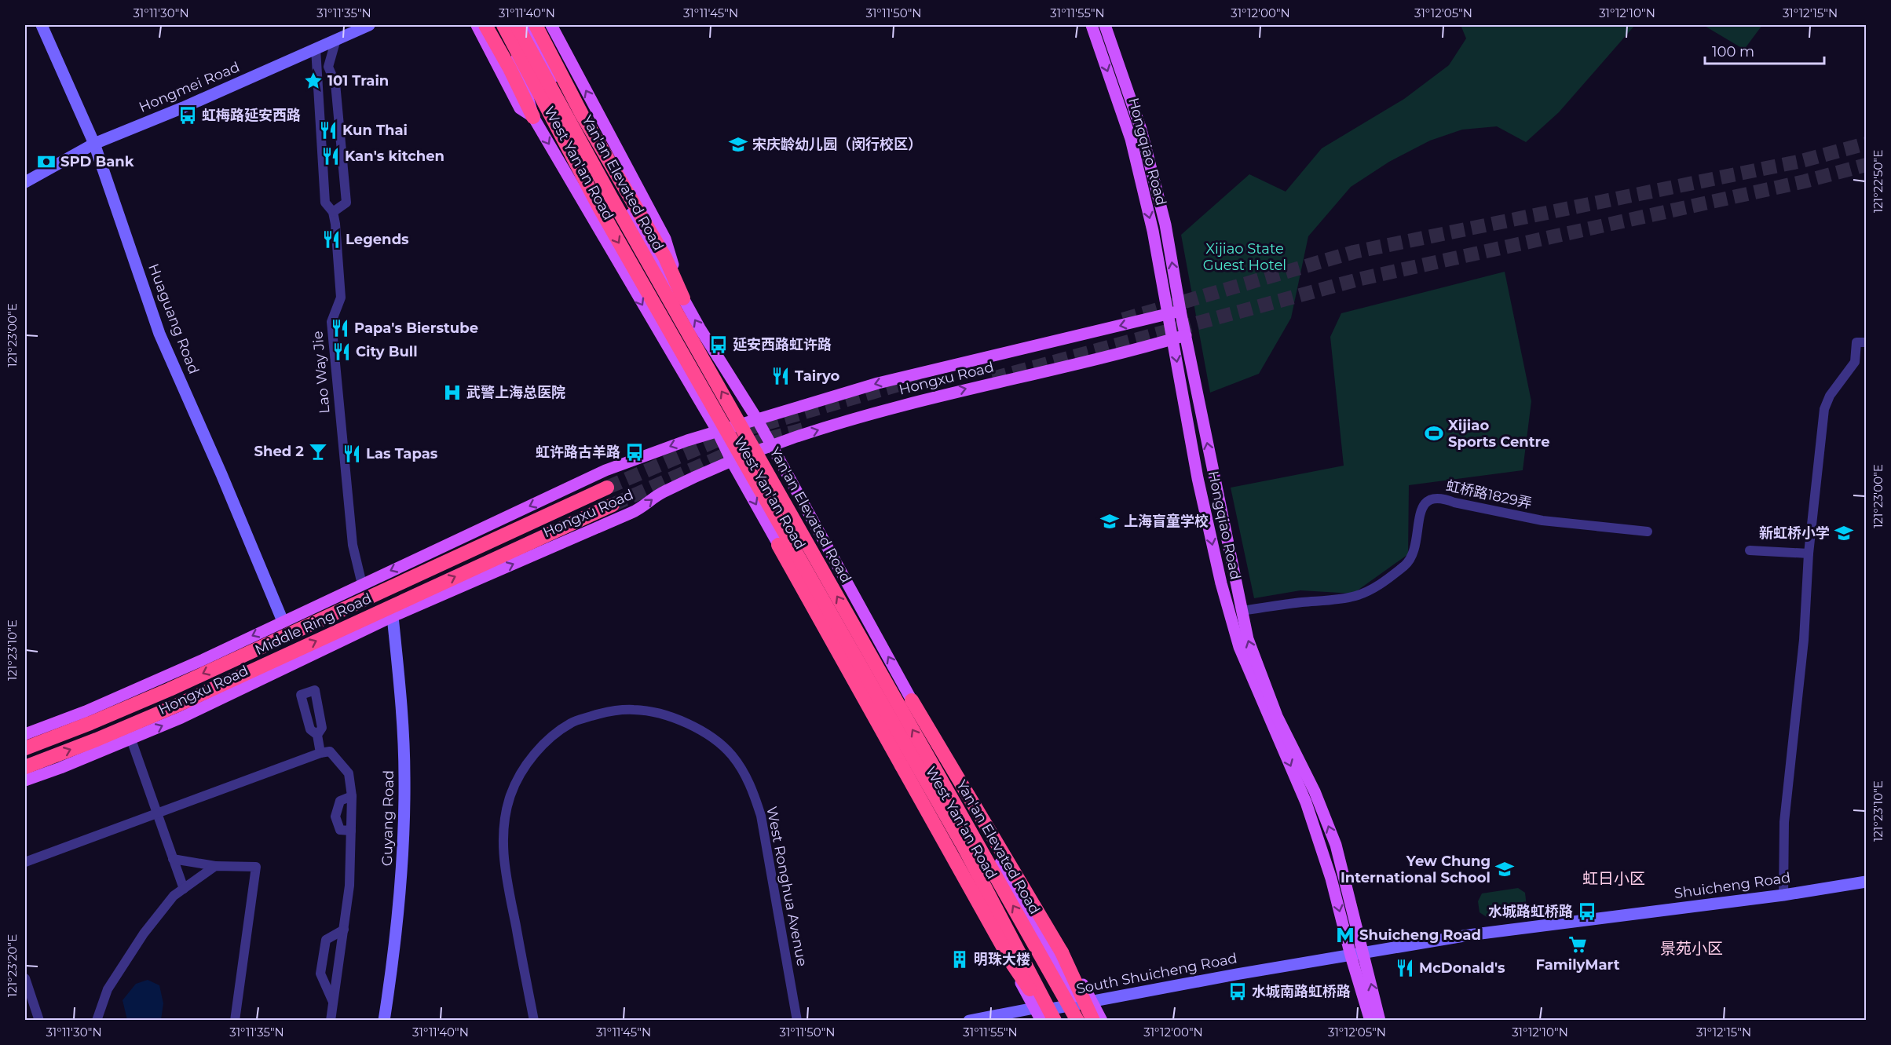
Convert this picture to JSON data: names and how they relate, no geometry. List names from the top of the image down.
{
  "streets": {
    "highway": ["Yan'an Elevated Road", "Middle Ring Road"],
    "main road": ["Hongqiao Road", "West Yan'an Road", "Hongxu Road"],
    "street": [
      "Hongmei Road",
      "Huaguang Road",
      "Lao Way Jie",
      "虹桥路1829弄",
      "Guyang Road",
      "Shuicheng Road",
      "West Ronghua Avenue",
      "South Shuicheng Road"
    ]
  },
  "crossings": [
    ["Hongmei Road", "Huaguang Road"],
    ["Hongmei Road", "Lao Way Jie"],
    ["Hongqiao Road", "Hongxu Road"],
    ["Hongqiao Road", "虹桥路1829弄"],
    ["Hongqiao Road", "Shuicheng Road"],
    ["Hongqiao Road", "South Shuicheng Road"],
    ["West Yan'an Road", "Yan'an Elevated Road"],
    ["West Yan'an Road", "Hongxu Road"],
    ["West Yan'an Road", "South Shuicheng Road"],
    ["Yan'an Elevated Road", "South Shuicheng Road"],
    ["Huaguang Road", "Hongxu Road"],
    ["Lao Way Jie", "Hongxu Road"],
    ["Hongxu Road", "Guyang Road"],
    ["Shuicheng Road", "South Shuicheng Road"]
  ],
  "districts": ["虹日小区", "景苑小区"],
  "parks": ["Xijiao State Guest Hotel"],
  "places": {
    "place": ["101 Train"],
    "bus stop": [
      "虹梅路延安西路",
      "延安西路虹许路",
      "虹许路古羊路",
      "水城路虹桥路",
      "水城南路虹桥路"
    ],
    "restaurant": [
      "Kun Thai",
      "Kan's kitchen",
      "Legends",
      "Papa's Bierstube",
      "City Bull",
      "Tairyo",
      "Las Tapas",
      "McDonald's"
    ],
    "school or university": [
      "宋庆龄幼儿园（闵行校区）",
      "上海盲童学校",
      "新虹桥小学",
      "Yew Chung International School"
    ],
    "bank": ["SPD Bank"],
    "hospital": ["武警上海总医院"],
    "sports": ["Xijiao Sports Centre"],
    "bar": ["Shed 2"],
    "metro station": ["Shuicheng Road"],
    "supermarket": ["FamilyMart"],
    "building": ["明珠大楼"]
  },
  "scale_bar": "100 m",
  "coordinates": [
    "31°11'30\"N",
    "31°11'35\"N",
    "31°11'40\"N",
    "31°11'45\"N",
    "31°11'50\"N",
    "31°11'55\"N",
    "31°12'00\"N",
    "31°12'05\"N",
    "31°12'10\"N",
    "31°12'15\"N",
    "121°22'50\"E",
    "121°23'00\"E",
    "121°23'10\"E",
    "121°23'20\"E"
  ]
}
